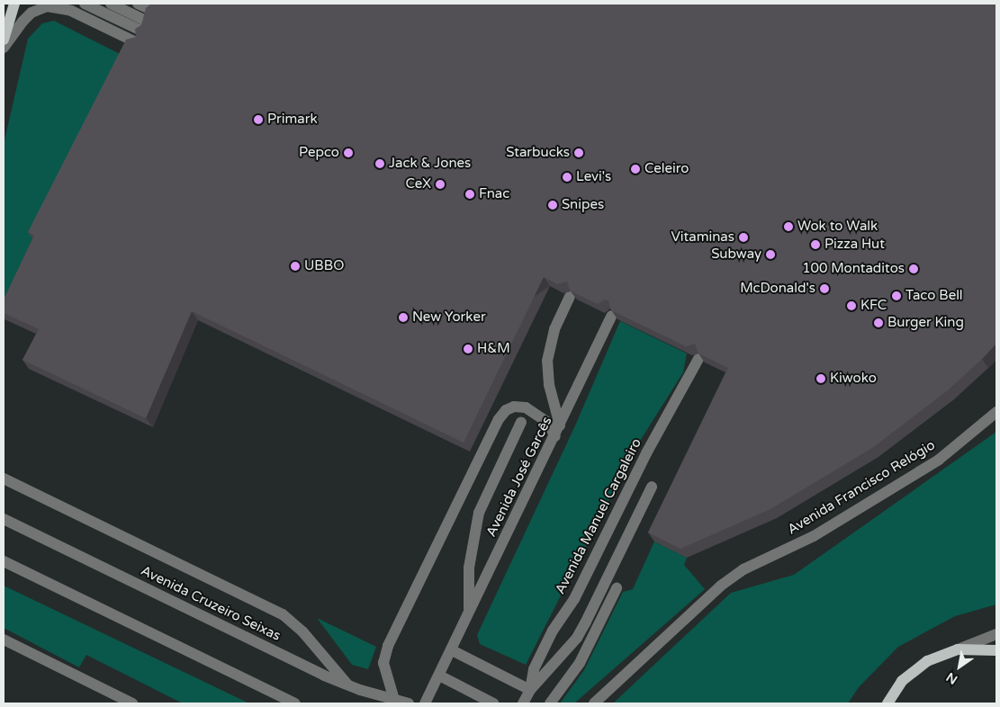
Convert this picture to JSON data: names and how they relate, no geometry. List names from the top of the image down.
{
  "streets": {
    "street": [
      "Avenida José Garcês",
      "Avenida Francisco Relógio",
      "Avenida Manuel Cargaleiro",
      "Avenida Cruzeiro Seixas"
    ]
  },
  "places": [
    "Primark",
    "Pepco",
    "Starbucks",
    "Jack & Jones",
    "Celeiro",
    "Levi's",
    "CeX",
    "Fnac",
    "Snipes",
    "Wok to Walk",
    "Vitaminas",
    "Pizza Hut",
    "Subway",
    "UBBO",
    "100 Montaditos",
    "McDonald's",
    "Taco Bell",
    "KFC",
    "New Yorker",
    "Burger King",
    "H&M",
    "Kiwoko"
  ],
  "north": "bottom left"
}
